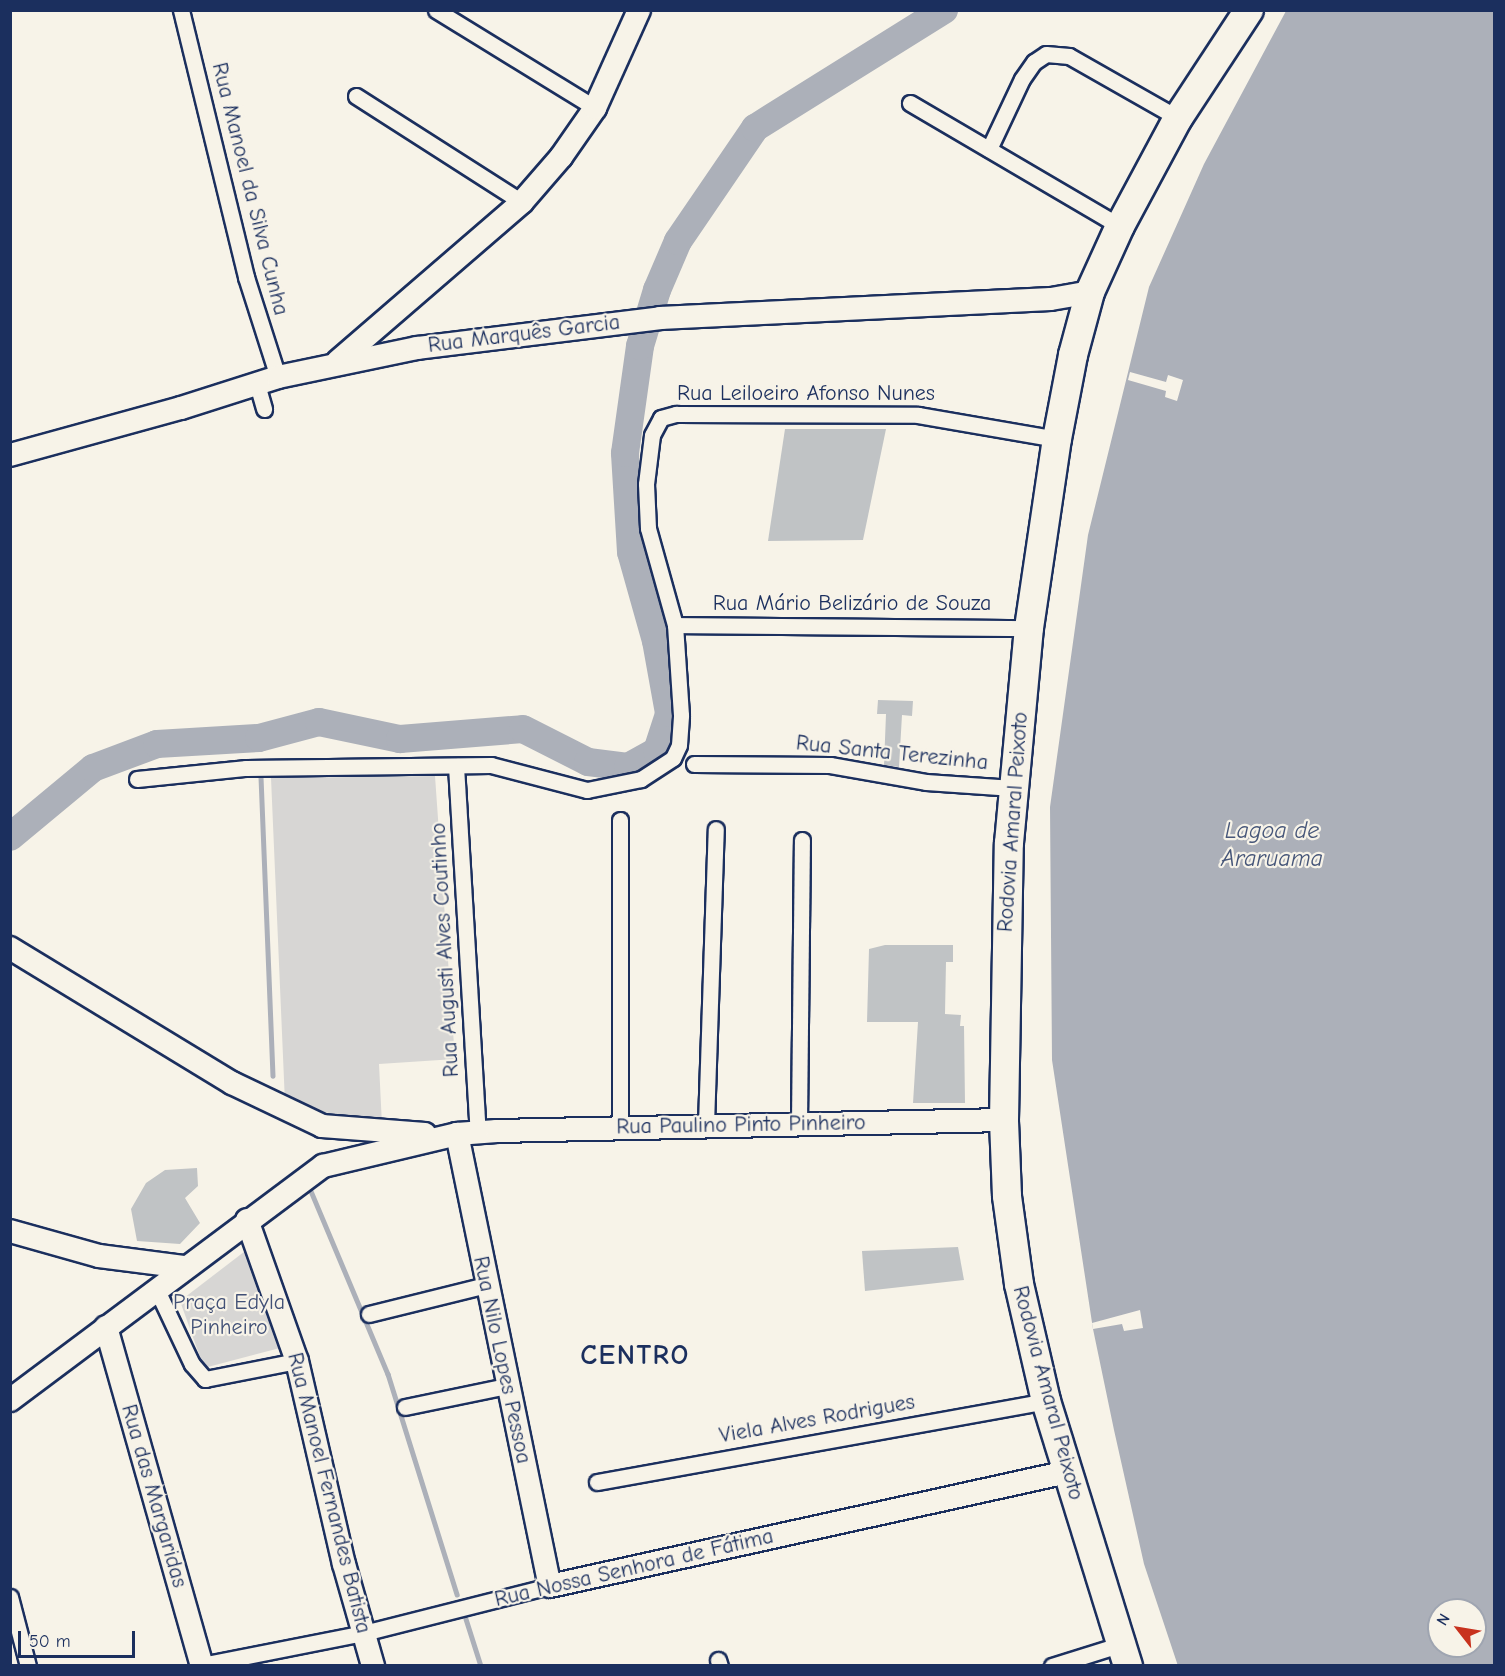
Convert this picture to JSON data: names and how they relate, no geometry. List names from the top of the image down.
{
  "streets": {
    "highway": ["Rodovia Amaral Peixoto"],
    "street": [
      "Rua Manoel da Silva Cunha",
      "Rua Marquês Garcia",
      "Rua Leiloeiro Afonso Nunes",
      "Rua Mário Belizário de Souza",
      "Rua Santa Terezinha",
      "Rua Augusti Alves Coutinho",
      "Rua Paulino Pinto Pinheiro",
      "Rua Nilo Lopes Pessoa",
      "Viela Alves Rodrigues",
      "Rua Manoel Fernandes Batista",
      "Rua das Margaridas",
      "Rua Nossa Senhora de Fátima"
    ]
  },
  "crossings": [
    ["Rua Manoel da Silva Cunha", "Rua Marquês Garcia"],
    ["Rua Marquês Garcia", "Rodovia Amaral Peixoto"],
    ["Rua Leiloeiro Afonso Nunes", "Rua Mário Belizário de Souza"],
    ["Rua Leiloeiro Afonso Nunes", "Rodovia Amaral Peixoto"],
    ["Rua Mário Belizário de Souza", "Rodovia Amaral Peixoto"],
    ["Rua Santa Terezinha", "Rodovia Amaral Peixoto"],
    ["Rodovia Amaral Peixoto", "Rua Paulino Pinto Pinheiro"],
    ["Rodovia Amaral Peixoto", "Viela Alves Rodrigues"],
    ["Rodovia Amaral Peixoto", "Rua Nossa Senhora de Fátima"],
    ["Rua Augusti Alves Coutinho", "Rua Paulino Pinto Pinheiro"],
    ["Rua Augusti Alves Coutinho", "Rua Nilo Lopes Pessoa"],
    ["Rua Paulino Pinto Pinheiro", "Rua Nilo Lopes Pessoa"],
    ["Rua Nilo Lopes Pessoa", "Rua Nossa Senhora de Fátima"],
    ["Rua Manoel Fernandes Batista", "Rua Nossa Senhora de Fátima"],
    ["Rua das Margaridas", "Rua Nossa Senhora de Fátima"]
  ],
  "districts": ["CENTRO"],
  "water": ["Lagoa de Araruama"],
  "parks": ["Praça Edyla Pinheiro"],
  "scale_bar": "50 m",
  "north": "top left"
}
